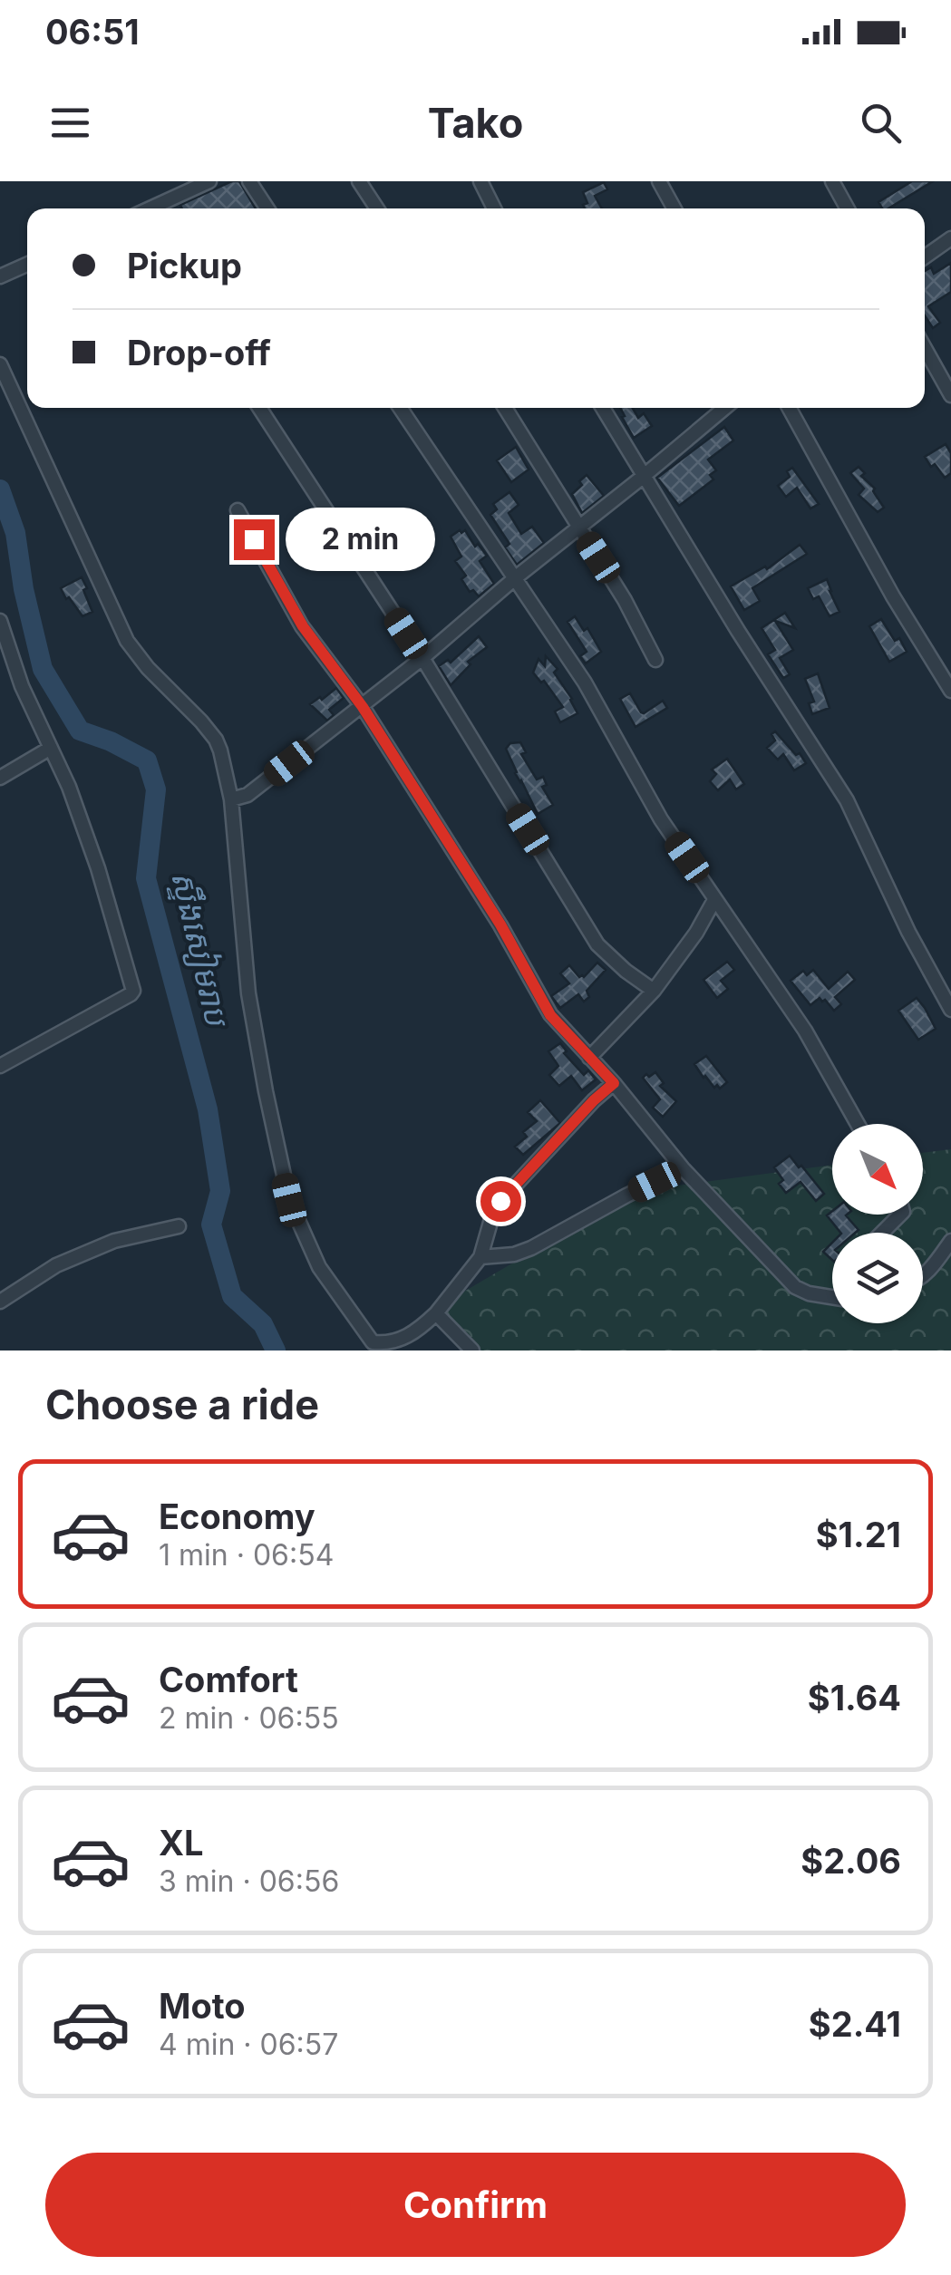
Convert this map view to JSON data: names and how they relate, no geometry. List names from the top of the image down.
{
  "water": ["ស្ទឹងសៀមរាប"],
  "north": "bottom right",
  "page": {
    "status": "06:51",
    "header": "Tako",
    "banner": ["Pickup", "Drop-off"],
    "bubble": "2 min",
    "heading": "Choose a ride",
    "list": [
      {
        "name": "Economy",
        "note": "1 min · 06:54",
        "value": "$1.21"
      },
      {
        "name": "Comfort",
        "note": "2 min · 06:55",
        "value": "$1.64"
      },
      {
        "name": "XL",
        "note": "3 min · 06:56",
        "value": "$2.06"
      },
      {
        "name": "Moto",
        "note": "4 min · 06:57",
        "value": "$2.41"
      }
    ],
    "buttons": "Confirm"
  }
}
